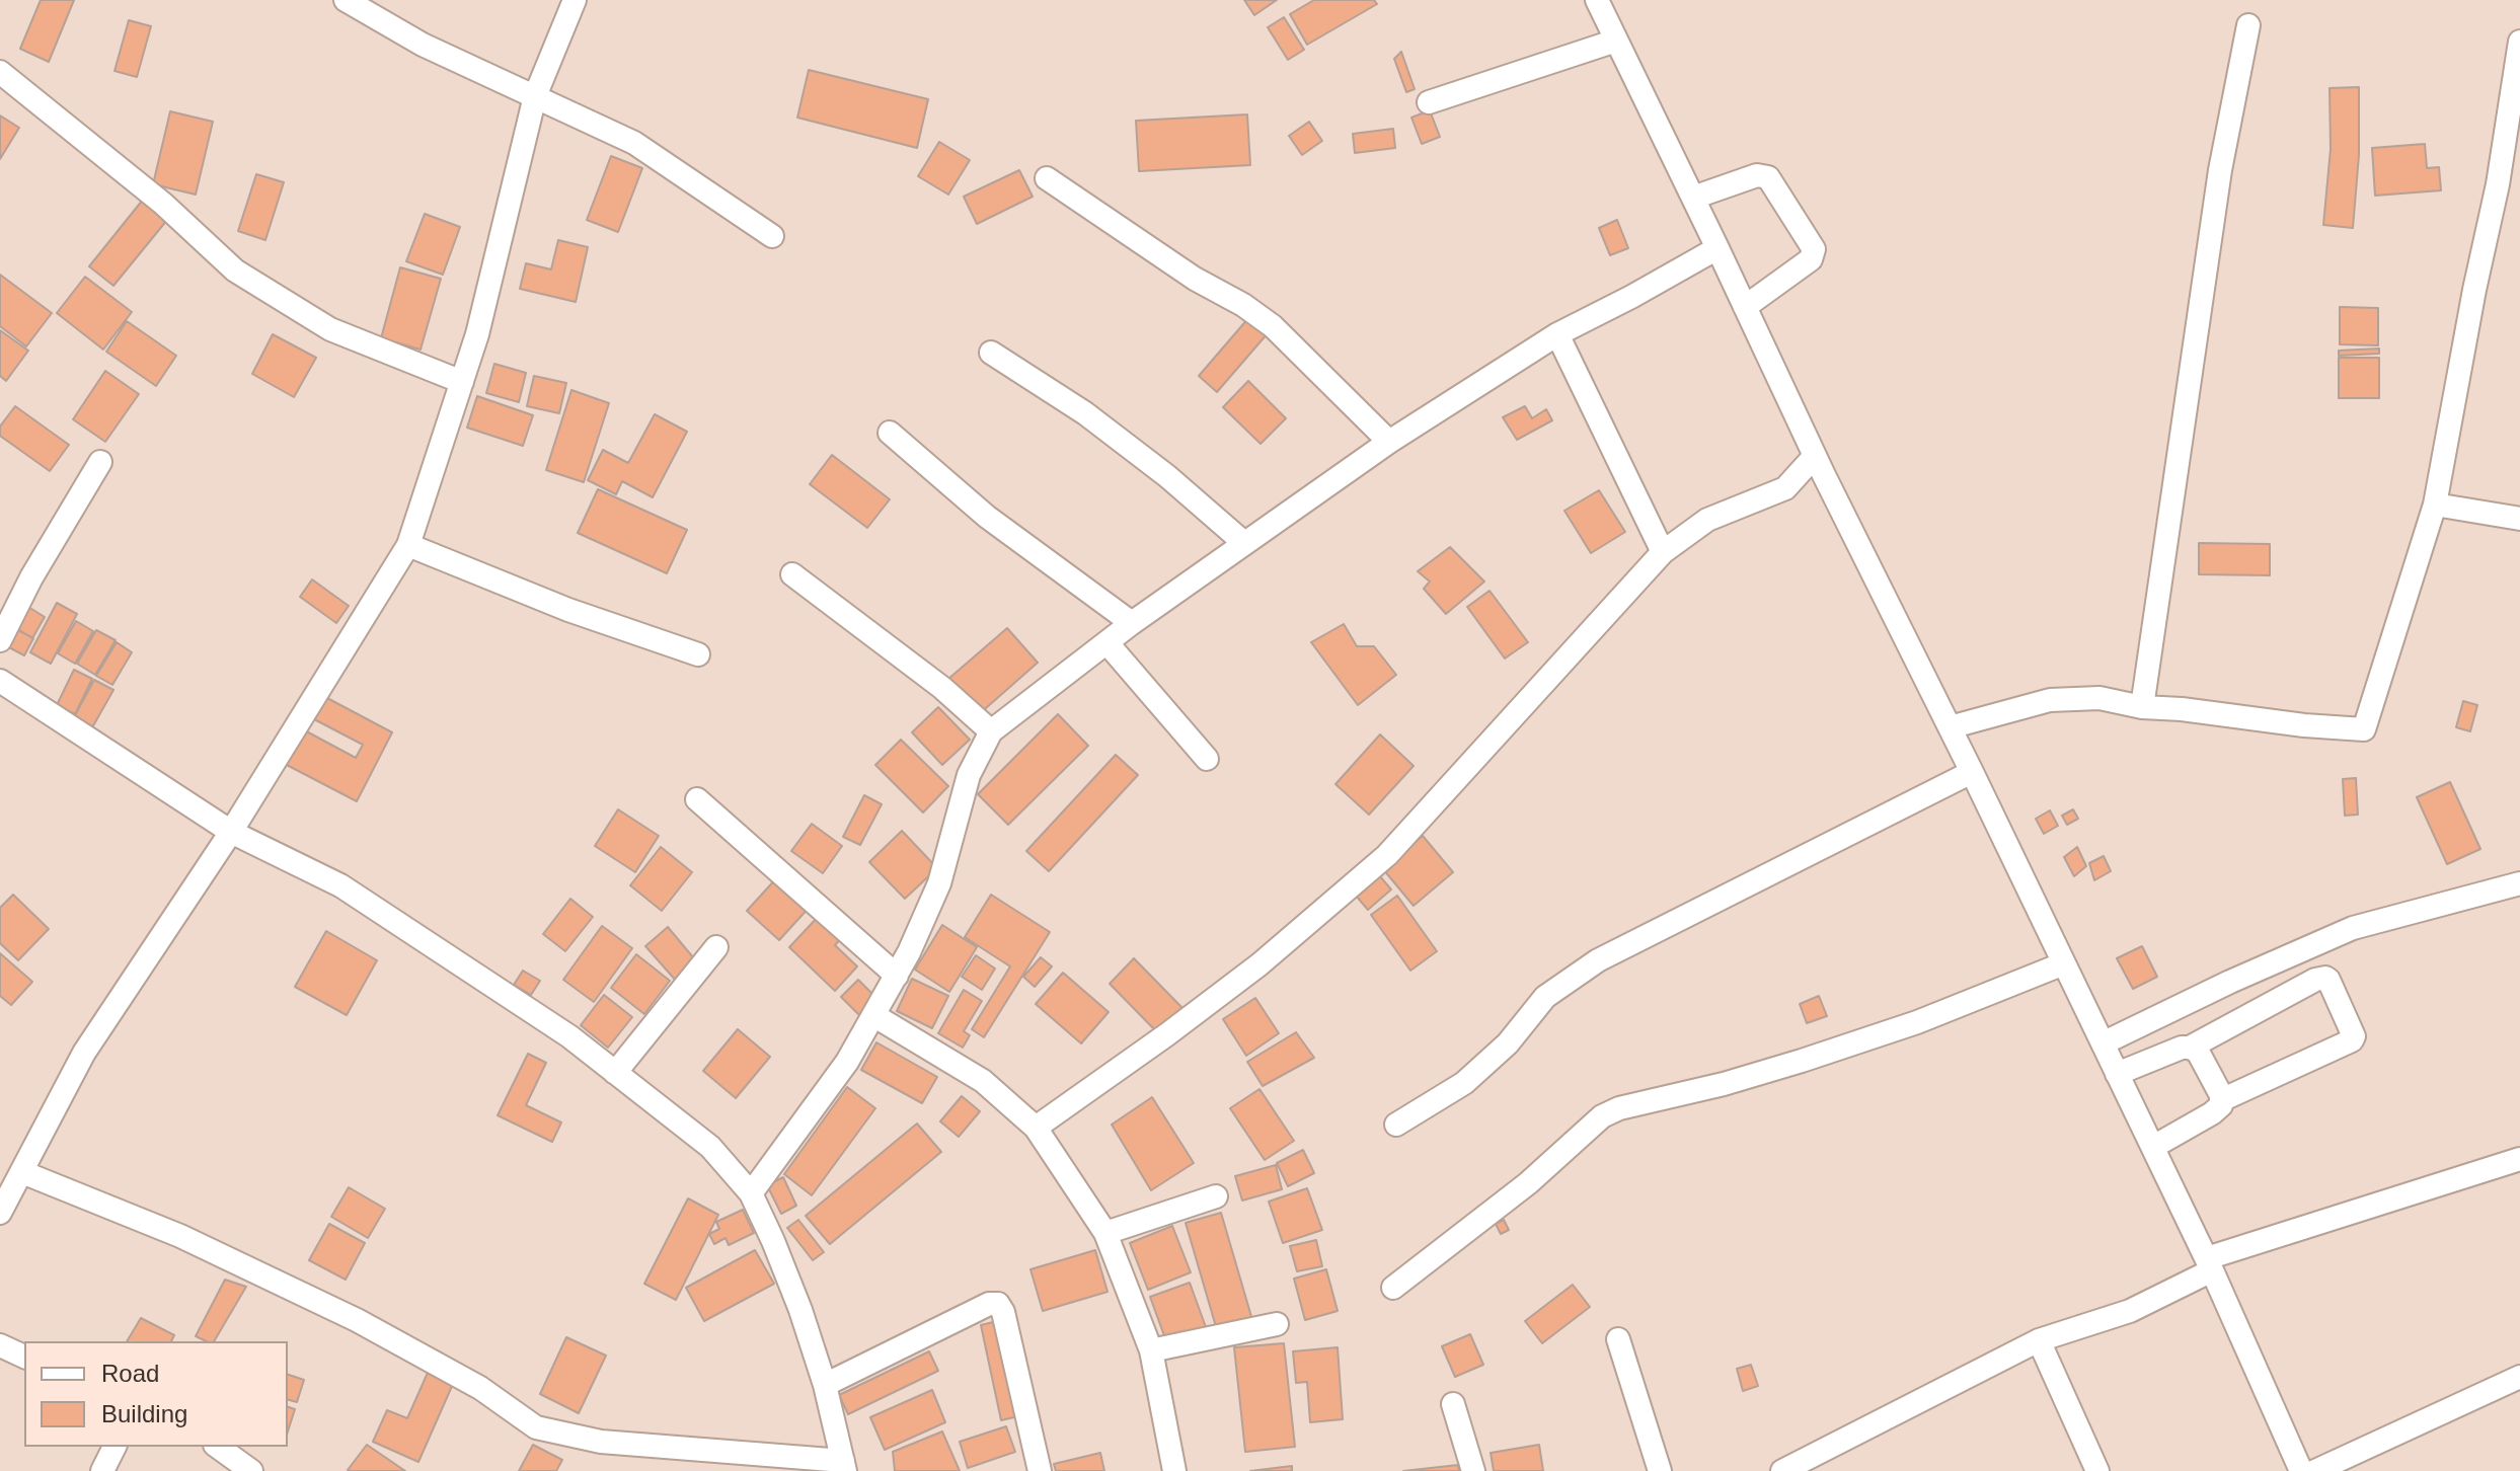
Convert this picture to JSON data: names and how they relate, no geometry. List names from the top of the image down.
{
  "legend": ["Road", "Building"]
}
